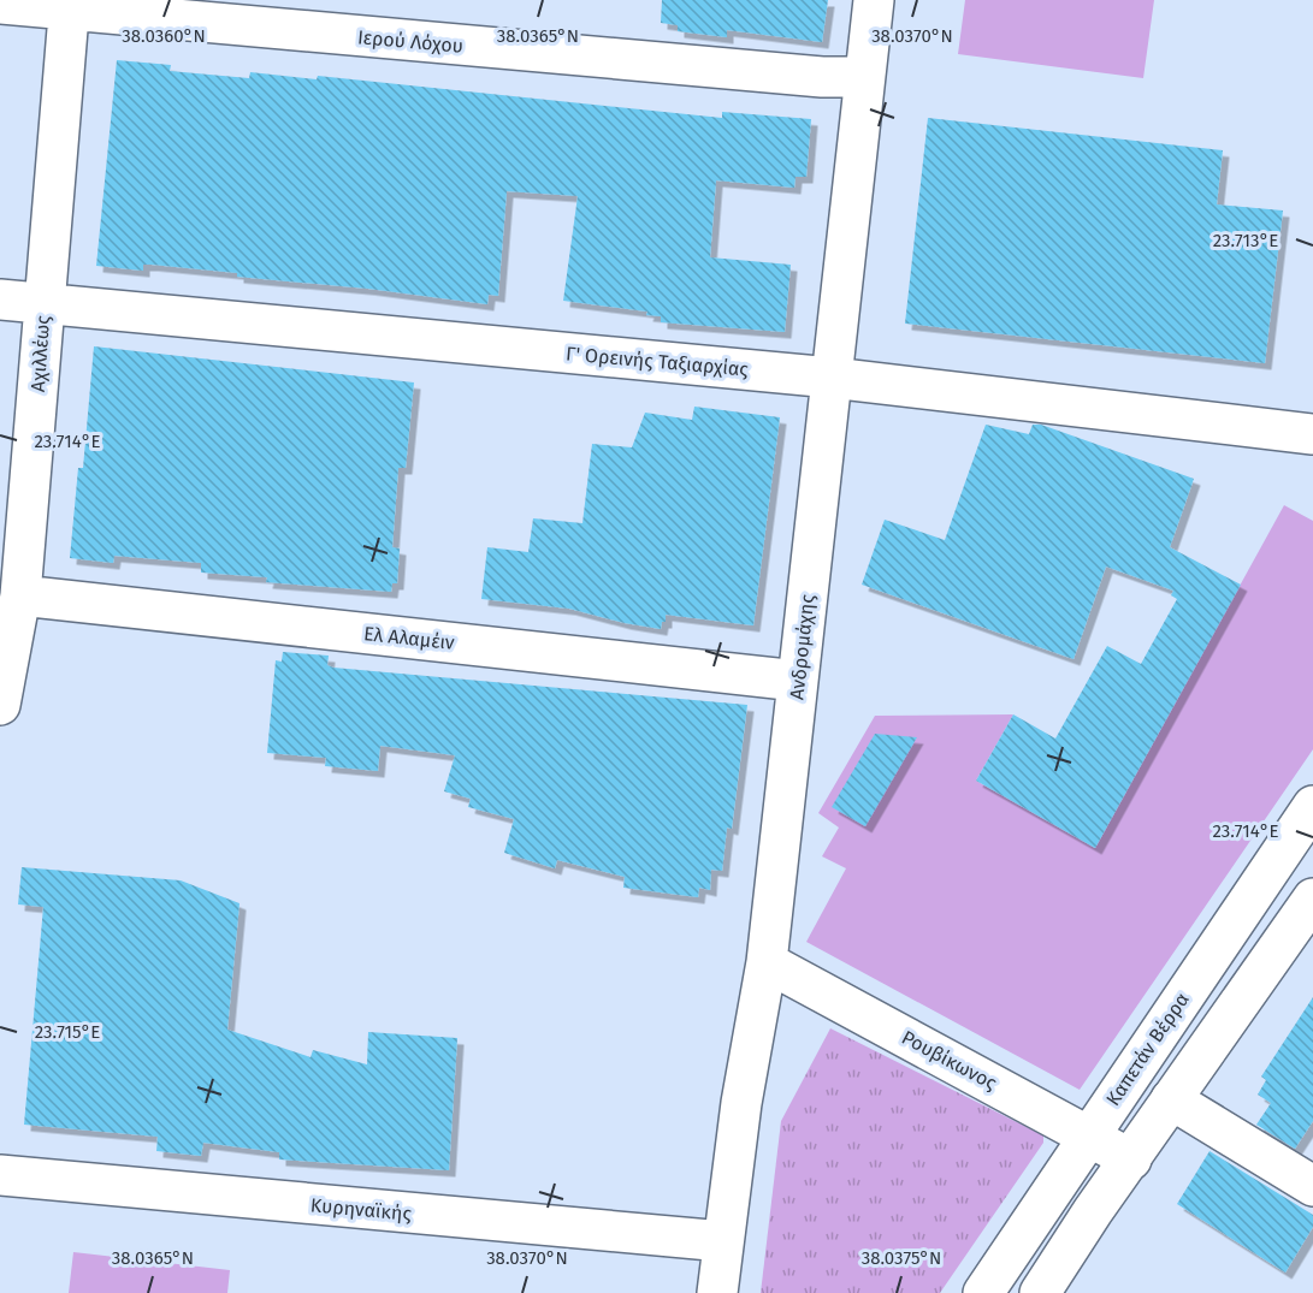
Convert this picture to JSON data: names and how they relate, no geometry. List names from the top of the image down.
{
  "streets": {
    "street": [
      "Ιερού Λόχου",
      "Αχιλλέως",
      "Γ' Ορεινής Ταξιαρχίας",
      "Ελ Αλαμέιν",
      "Ανδρομάχης",
      "Καπετάν Βέρρα",
      "Ρουβίκωνος",
      "Κυρηναϊκής"
    ]
  },
  "crossings": [
    ["Ιερού Λόχου", "Αχιλλέως"],
    ["Ιερού Λόχου", "Ανδρομάχης"],
    ["Αχιλλέως", "Γ' Ορεινής Ταξιαρχίας"],
    ["Αχιλλέως", "Ελ Αλαμέιν"],
    ["Γ' Ορεινής Ταξιαρχίας", "Ανδρομάχης"],
    ["Ελ Αλαμέιν", "Ανδρομάχης"],
    ["Ανδρομάχης", "Ρουβίκωνος"],
    ["Ανδρομάχης", "Κυρηναϊκής"],
    ["Καπετάν Βέρρα", "Ρουβίκωνος"]
  ],
  "coordinates": [
    "38.0360°N",
    "38.0365°N",
    "38.0370°N",
    "23.713°E",
    "23.714°E",
    "23.715°E",
    "38.0375°N"
  ]
}
